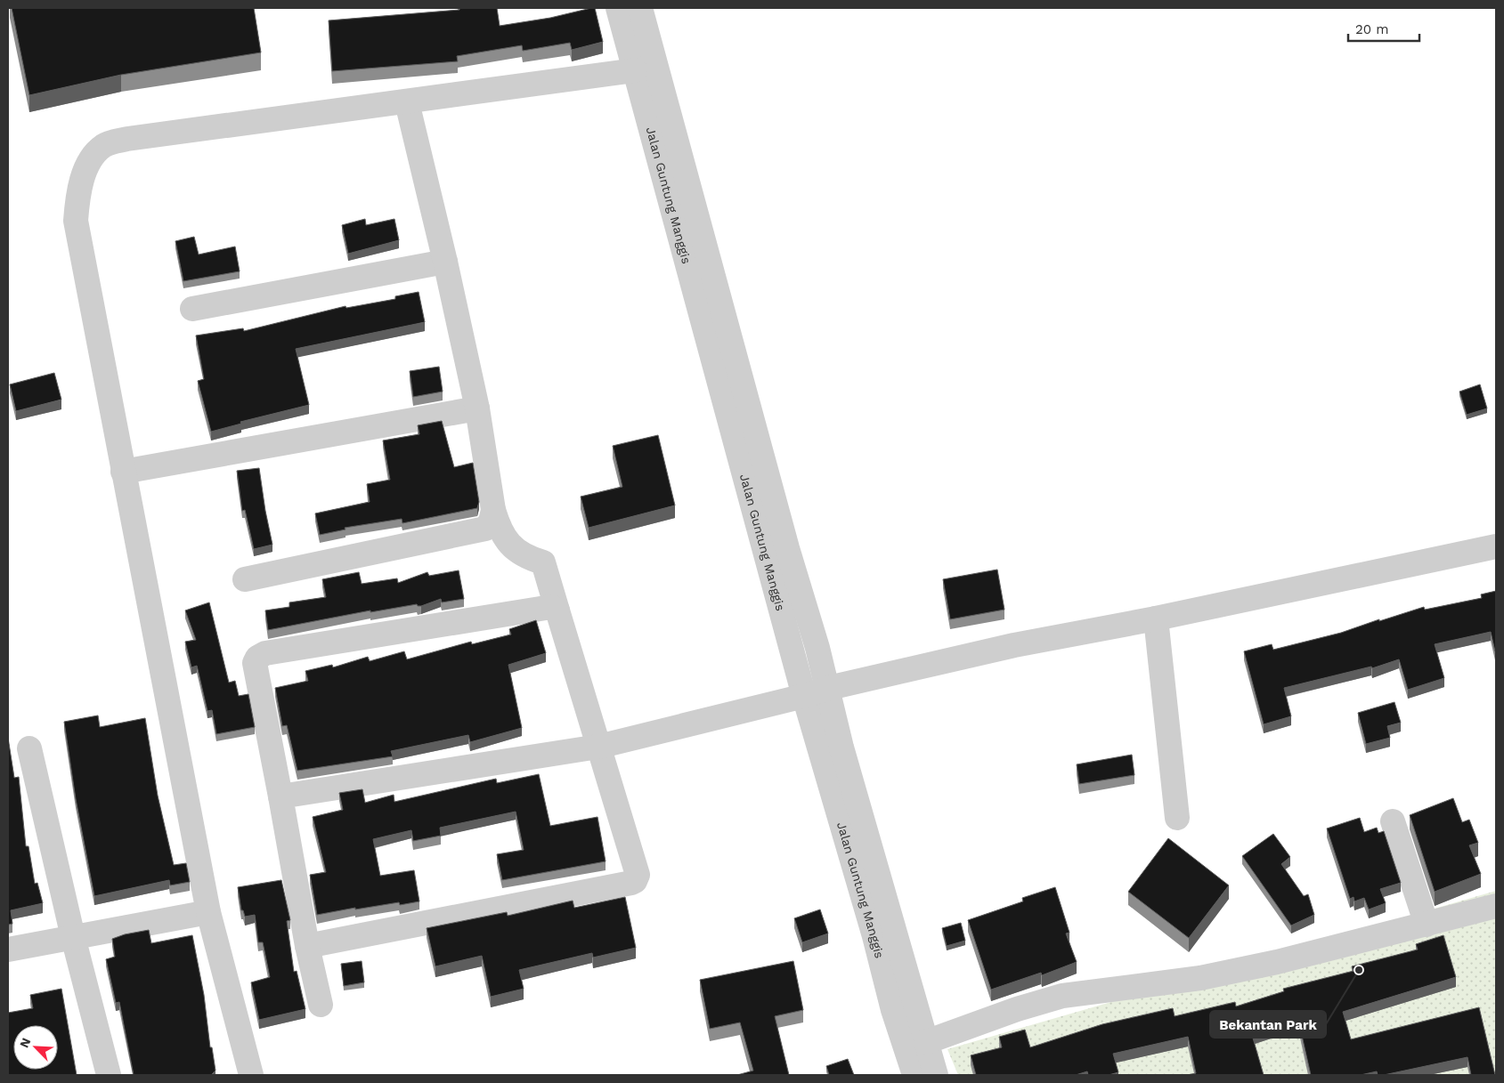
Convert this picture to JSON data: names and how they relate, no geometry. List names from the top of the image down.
{
  "streets": {
    "street": ["Jalan Guntung Manggis"]
  },
  "places": ["Bekantan Park"],
  "scale_bar": "20 m",
  "north": "top left"
}
